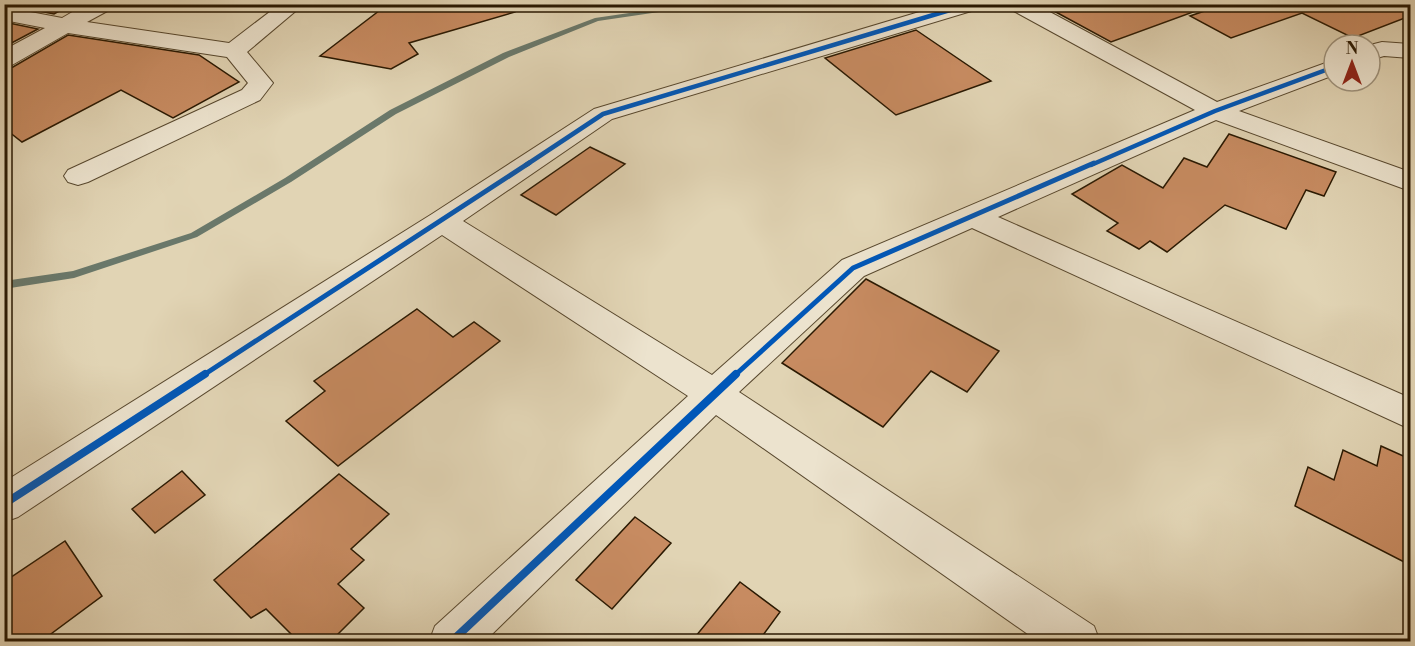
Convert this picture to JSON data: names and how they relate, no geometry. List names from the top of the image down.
{
  "north": "top"
}
